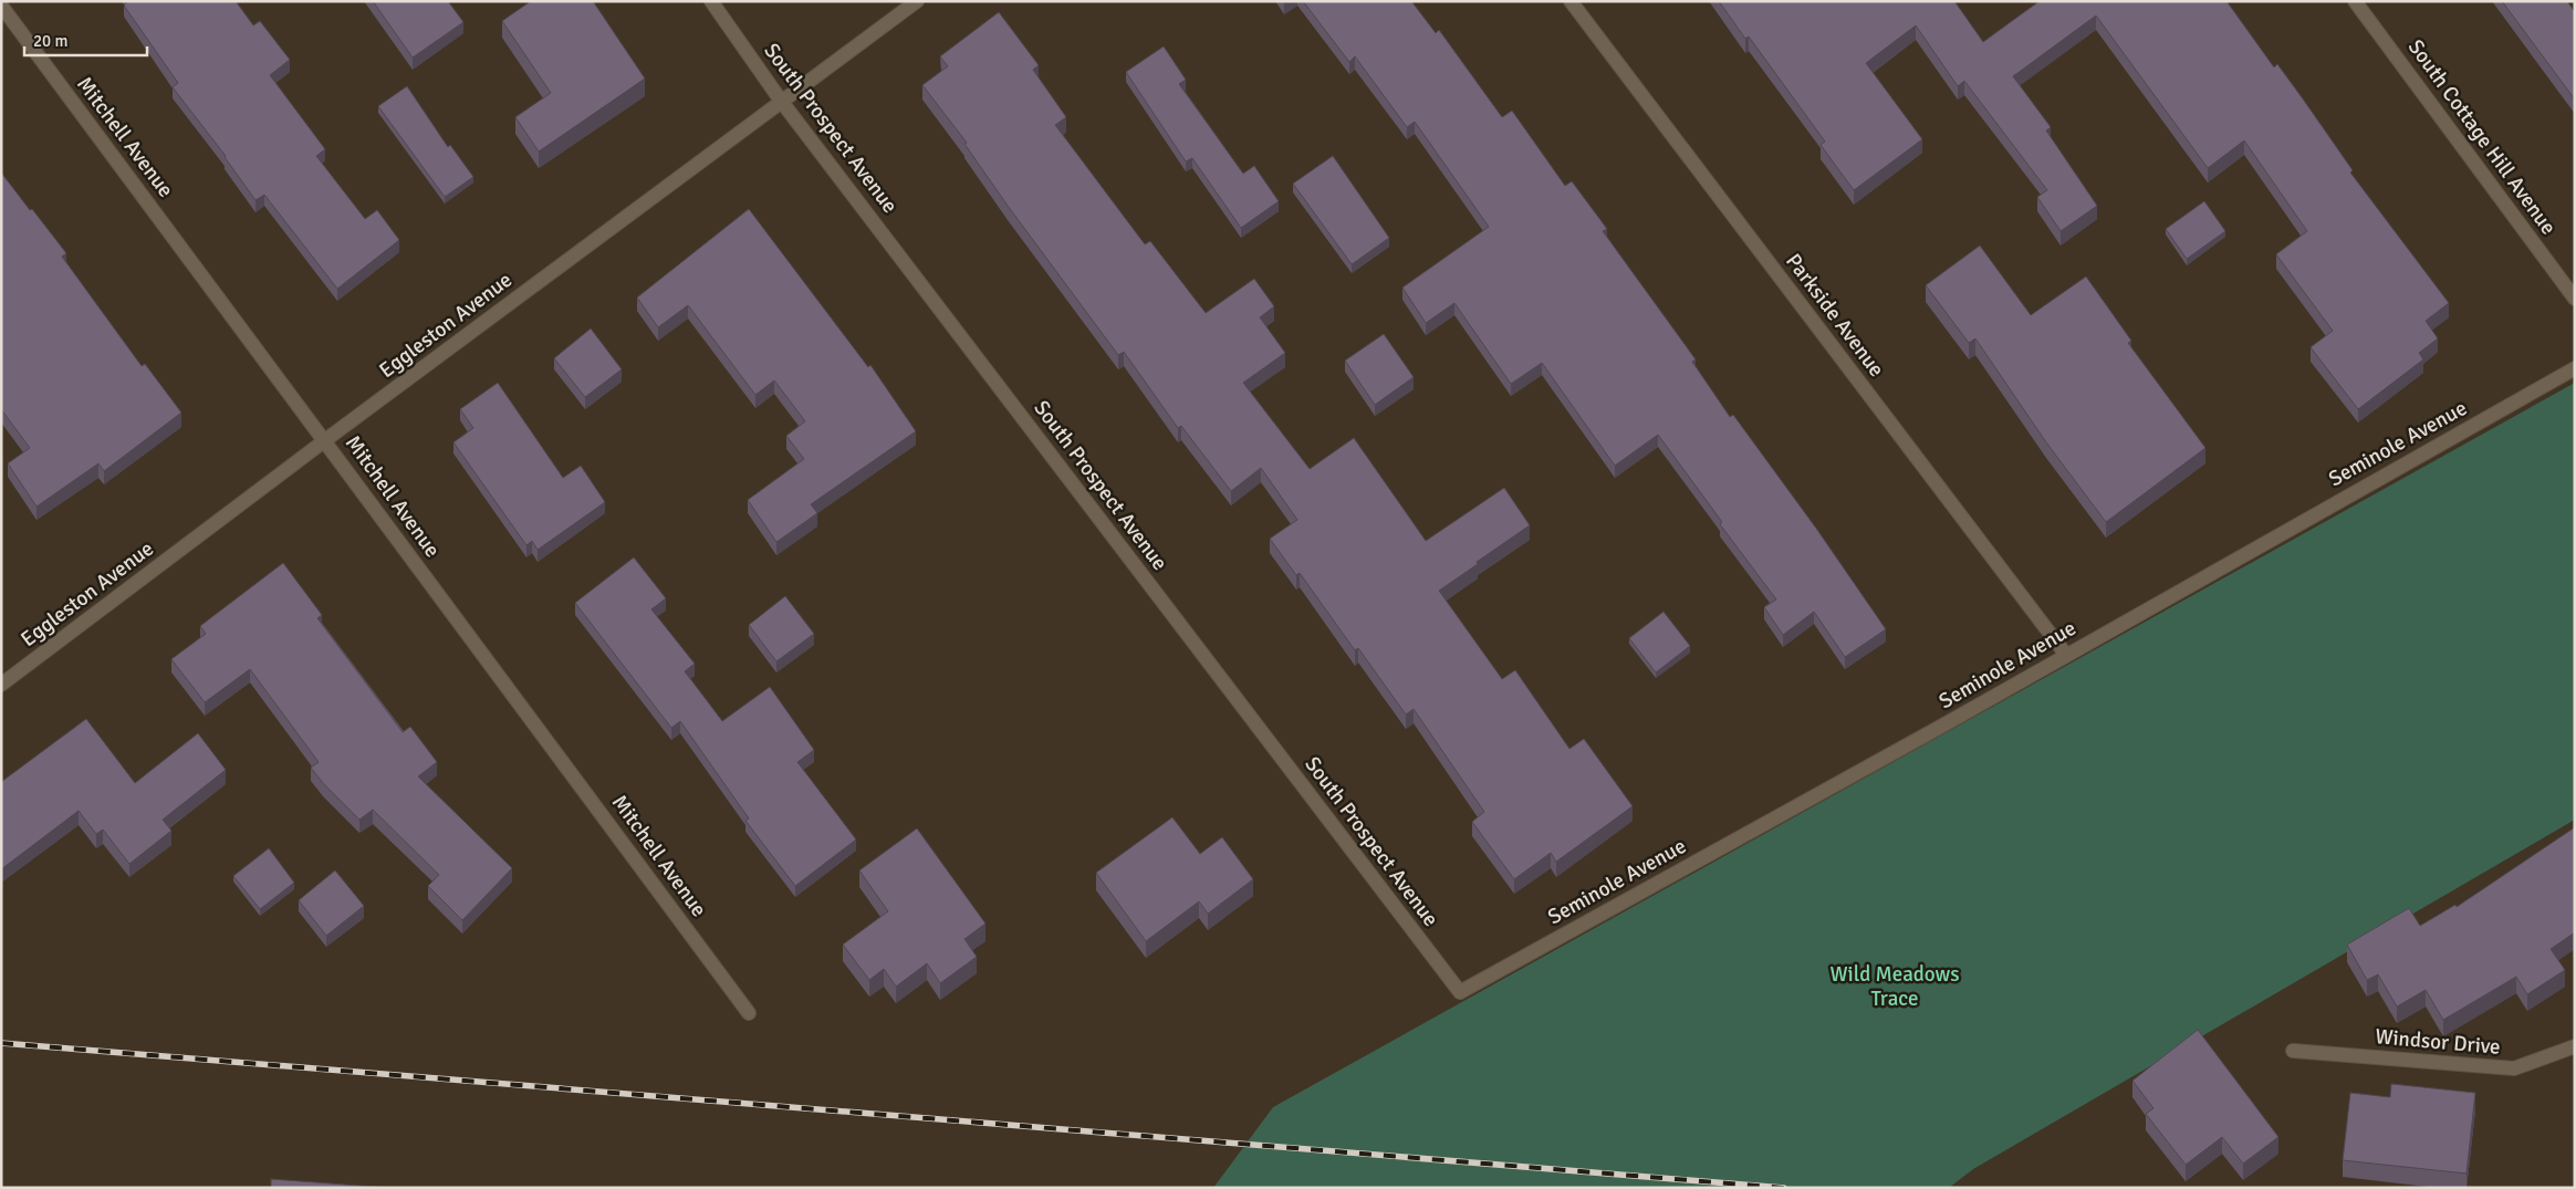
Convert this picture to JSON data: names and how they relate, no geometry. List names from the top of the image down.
{
  "streets": {
    "street": [
      "South Prospect Avenue",
      "Mitchell Avenue",
      "South Cottage Hill Avenue",
      "Parkside Avenue",
      "Eggleston Avenue",
      "Seminole Avenue",
      "Windsor Drive"
    ]
  },
  "crossings": [
    ["South Prospect Avenue", "Eggleston Avenue"],
    ["South Prospect Avenue", "Seminole Avenue"],
    ["Mitchell Avenue", "Eggleston Avenue"],
    ["Parkside Avenue", "Seminole Avenue"]
  ],
  "parks": ["Wild Meadows Trace"],
  "scale_bar": "20 m"
}
